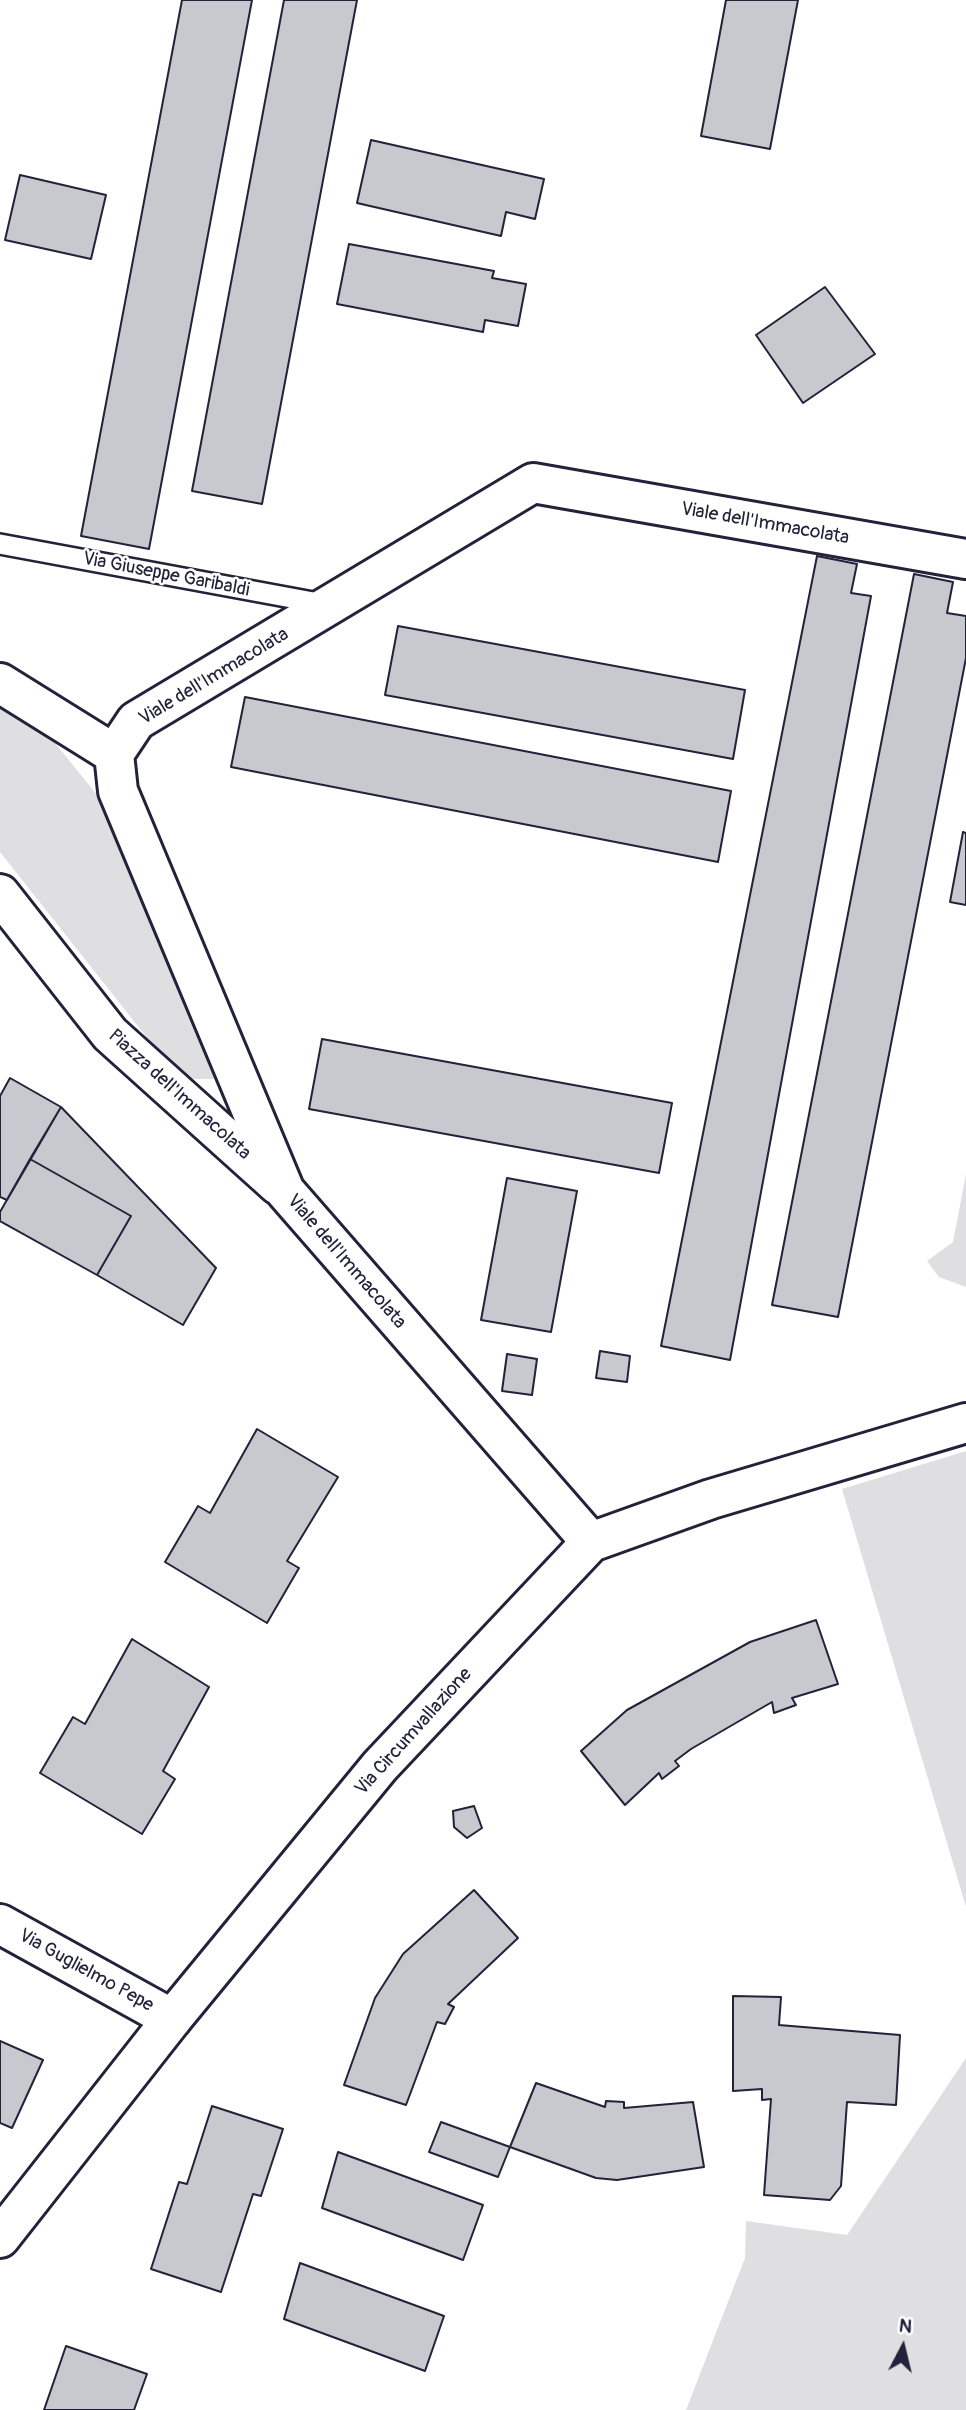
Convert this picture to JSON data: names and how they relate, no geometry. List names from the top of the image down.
{
  "streets": {
    "street": [
      "Viale dell'Immacolata",
      "Piazza dell'Immacolata",
      "Via Circumvallazione",
      "Via Guglielmo Pepe"
    ],
    "lane": ["Via Giuseppe Garibaldi"]
  },
  "crossings": [
    ["Viale dell'Immacolata", "Via Giuseppe Garibaldi"],
    ["Viale dell'Immacolata", "Piazza dell'Immacolata"],
    ["Viale dell'Immacolata", "Via Circumvallazione"],
    ["Via Circumvallazione", "Via Guglielmo Pepe"]
  ],
  "north": "top"
}
